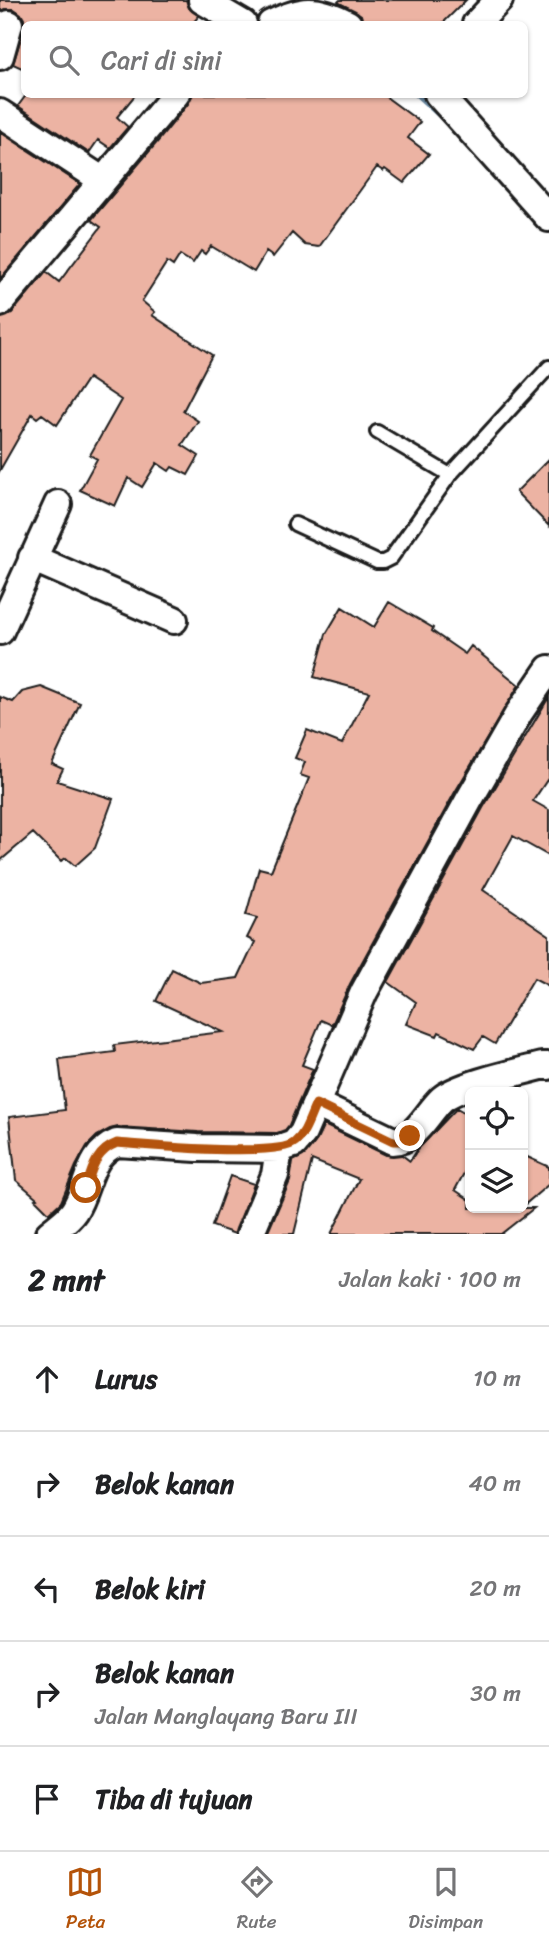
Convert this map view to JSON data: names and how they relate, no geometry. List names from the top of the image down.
{
  "page": {
    "search": "Cari di sini",
    "heading": ["2 mnt", "Jalan kaki · 100 m"],
    "list": [
      ["Lurus", "10 m"],
      ["Belok kanan", "40 m"],
      ["Belok kiri", "20 m"],
      ["Belok kanan", "Jalan Manglayang Baru III", "30 m"],
      "Tiba di tujuan"
    ],
    "nav": ["Peta", "Rute", "Disimpan"]
  }
}
